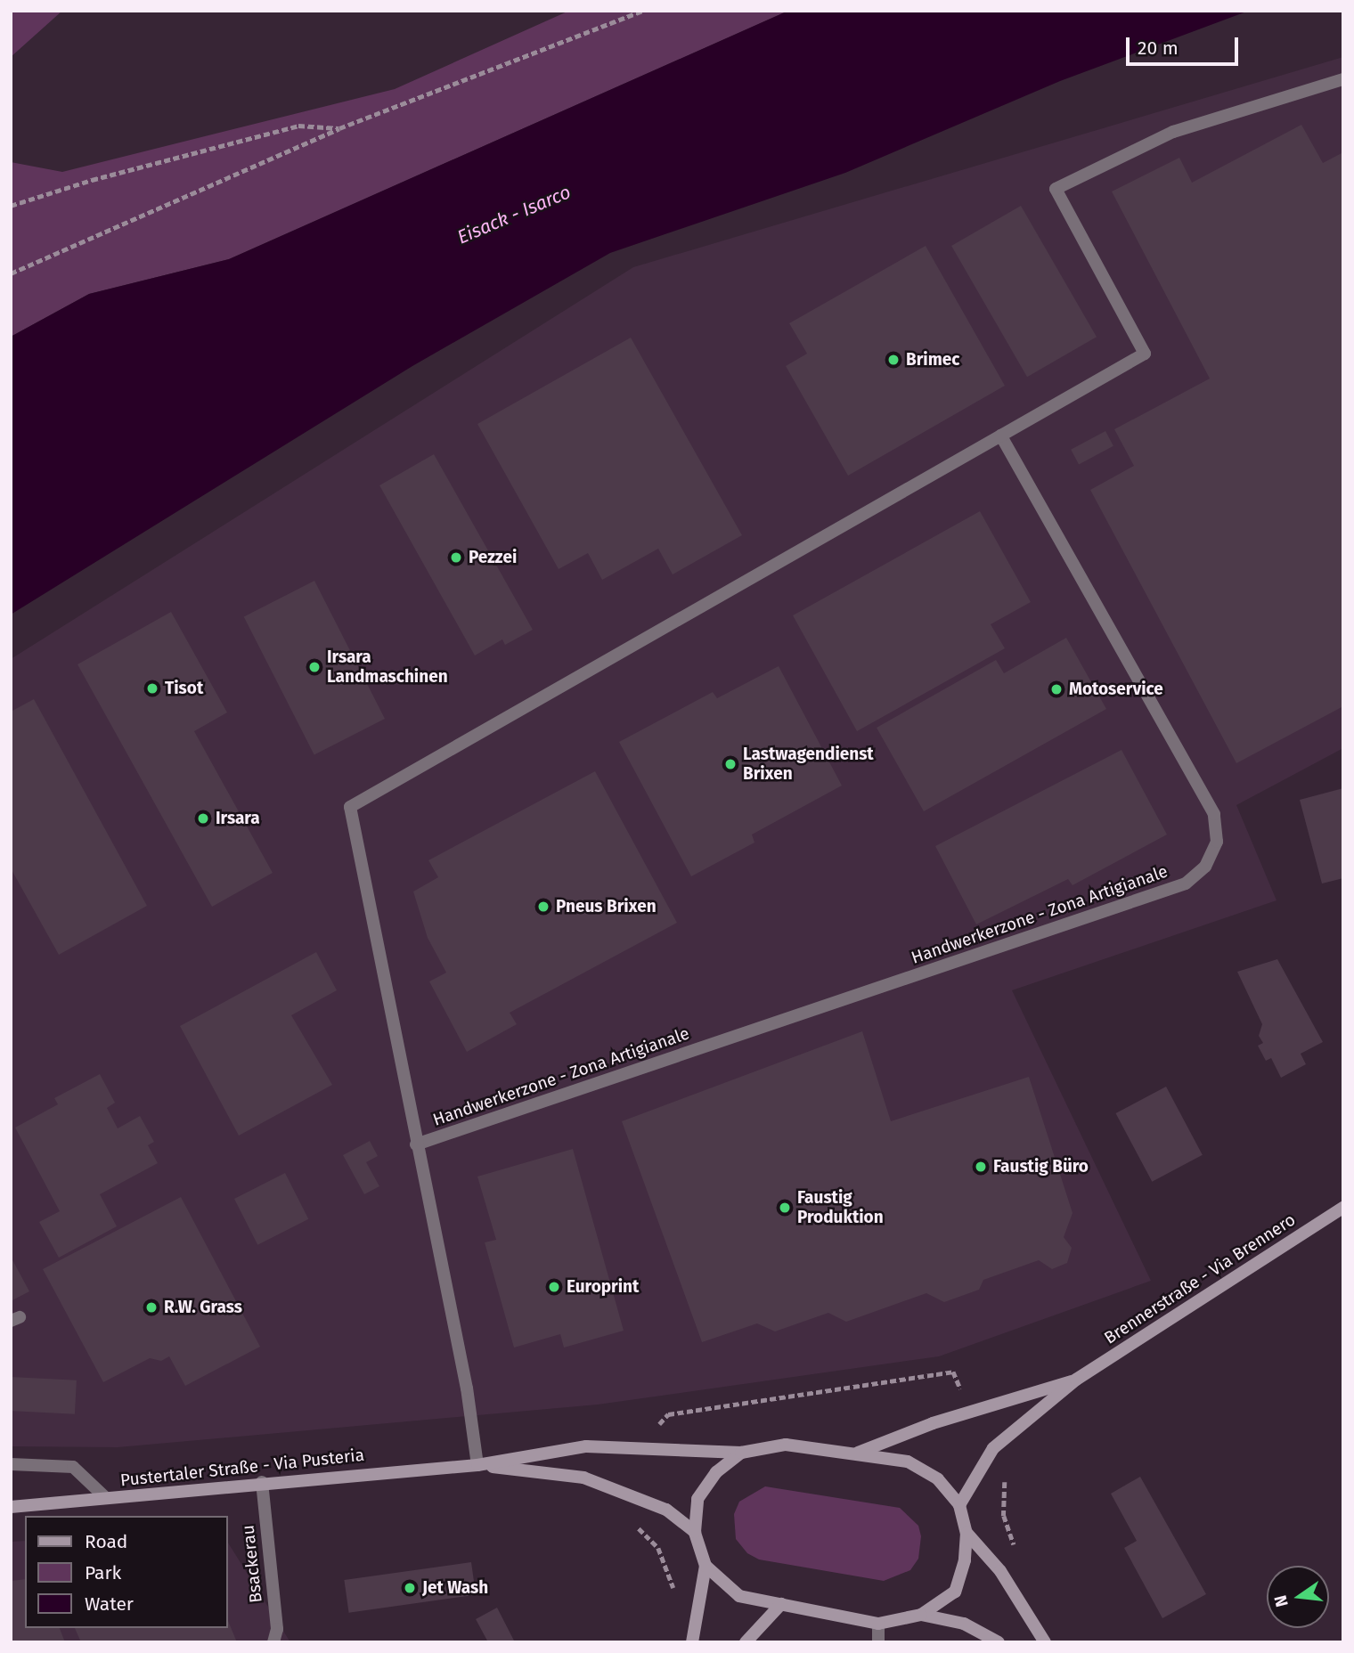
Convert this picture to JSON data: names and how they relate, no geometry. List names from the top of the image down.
{
  "streets": {
    "main road": ["Brennerstraße - Via Brennero", "Pustertaler Straße - Via Pusteria"],
    "street": ["Handwerkerzone - Zona Artigianale", "Bsackerau"]
  },
  "crossings": [
    ["Handwerkerzone - Zona Artigianale", "Pustertaler Straße - Via Pusteria"],
    ["Brennerstraße - Via Brennero", "Pustertaler Straße - Via Pusteria"],
    ["Pustertaler Straße - Via Pusteria", "Bsackerau"]
  ],
  "water": ["Eisack - Isarco"],
  "places": [
    "Brimec",
    "Pezzei",
    "Irsara Landmaschinen",
    "Tisot",
    "Motoservice",
    "Lastwagendienst Brixen",
    "Irsara",
    "Pneus Brixen",
    "Faustig Büro",
    "Faustig Produktion",
    "Europrint",
    "R.W. Grass",
    "Jet Wash"
  ],
  "legend": ["Road", "Park", "Water"],
  "scale_bar": "20 m",
  "north": "left"
}
